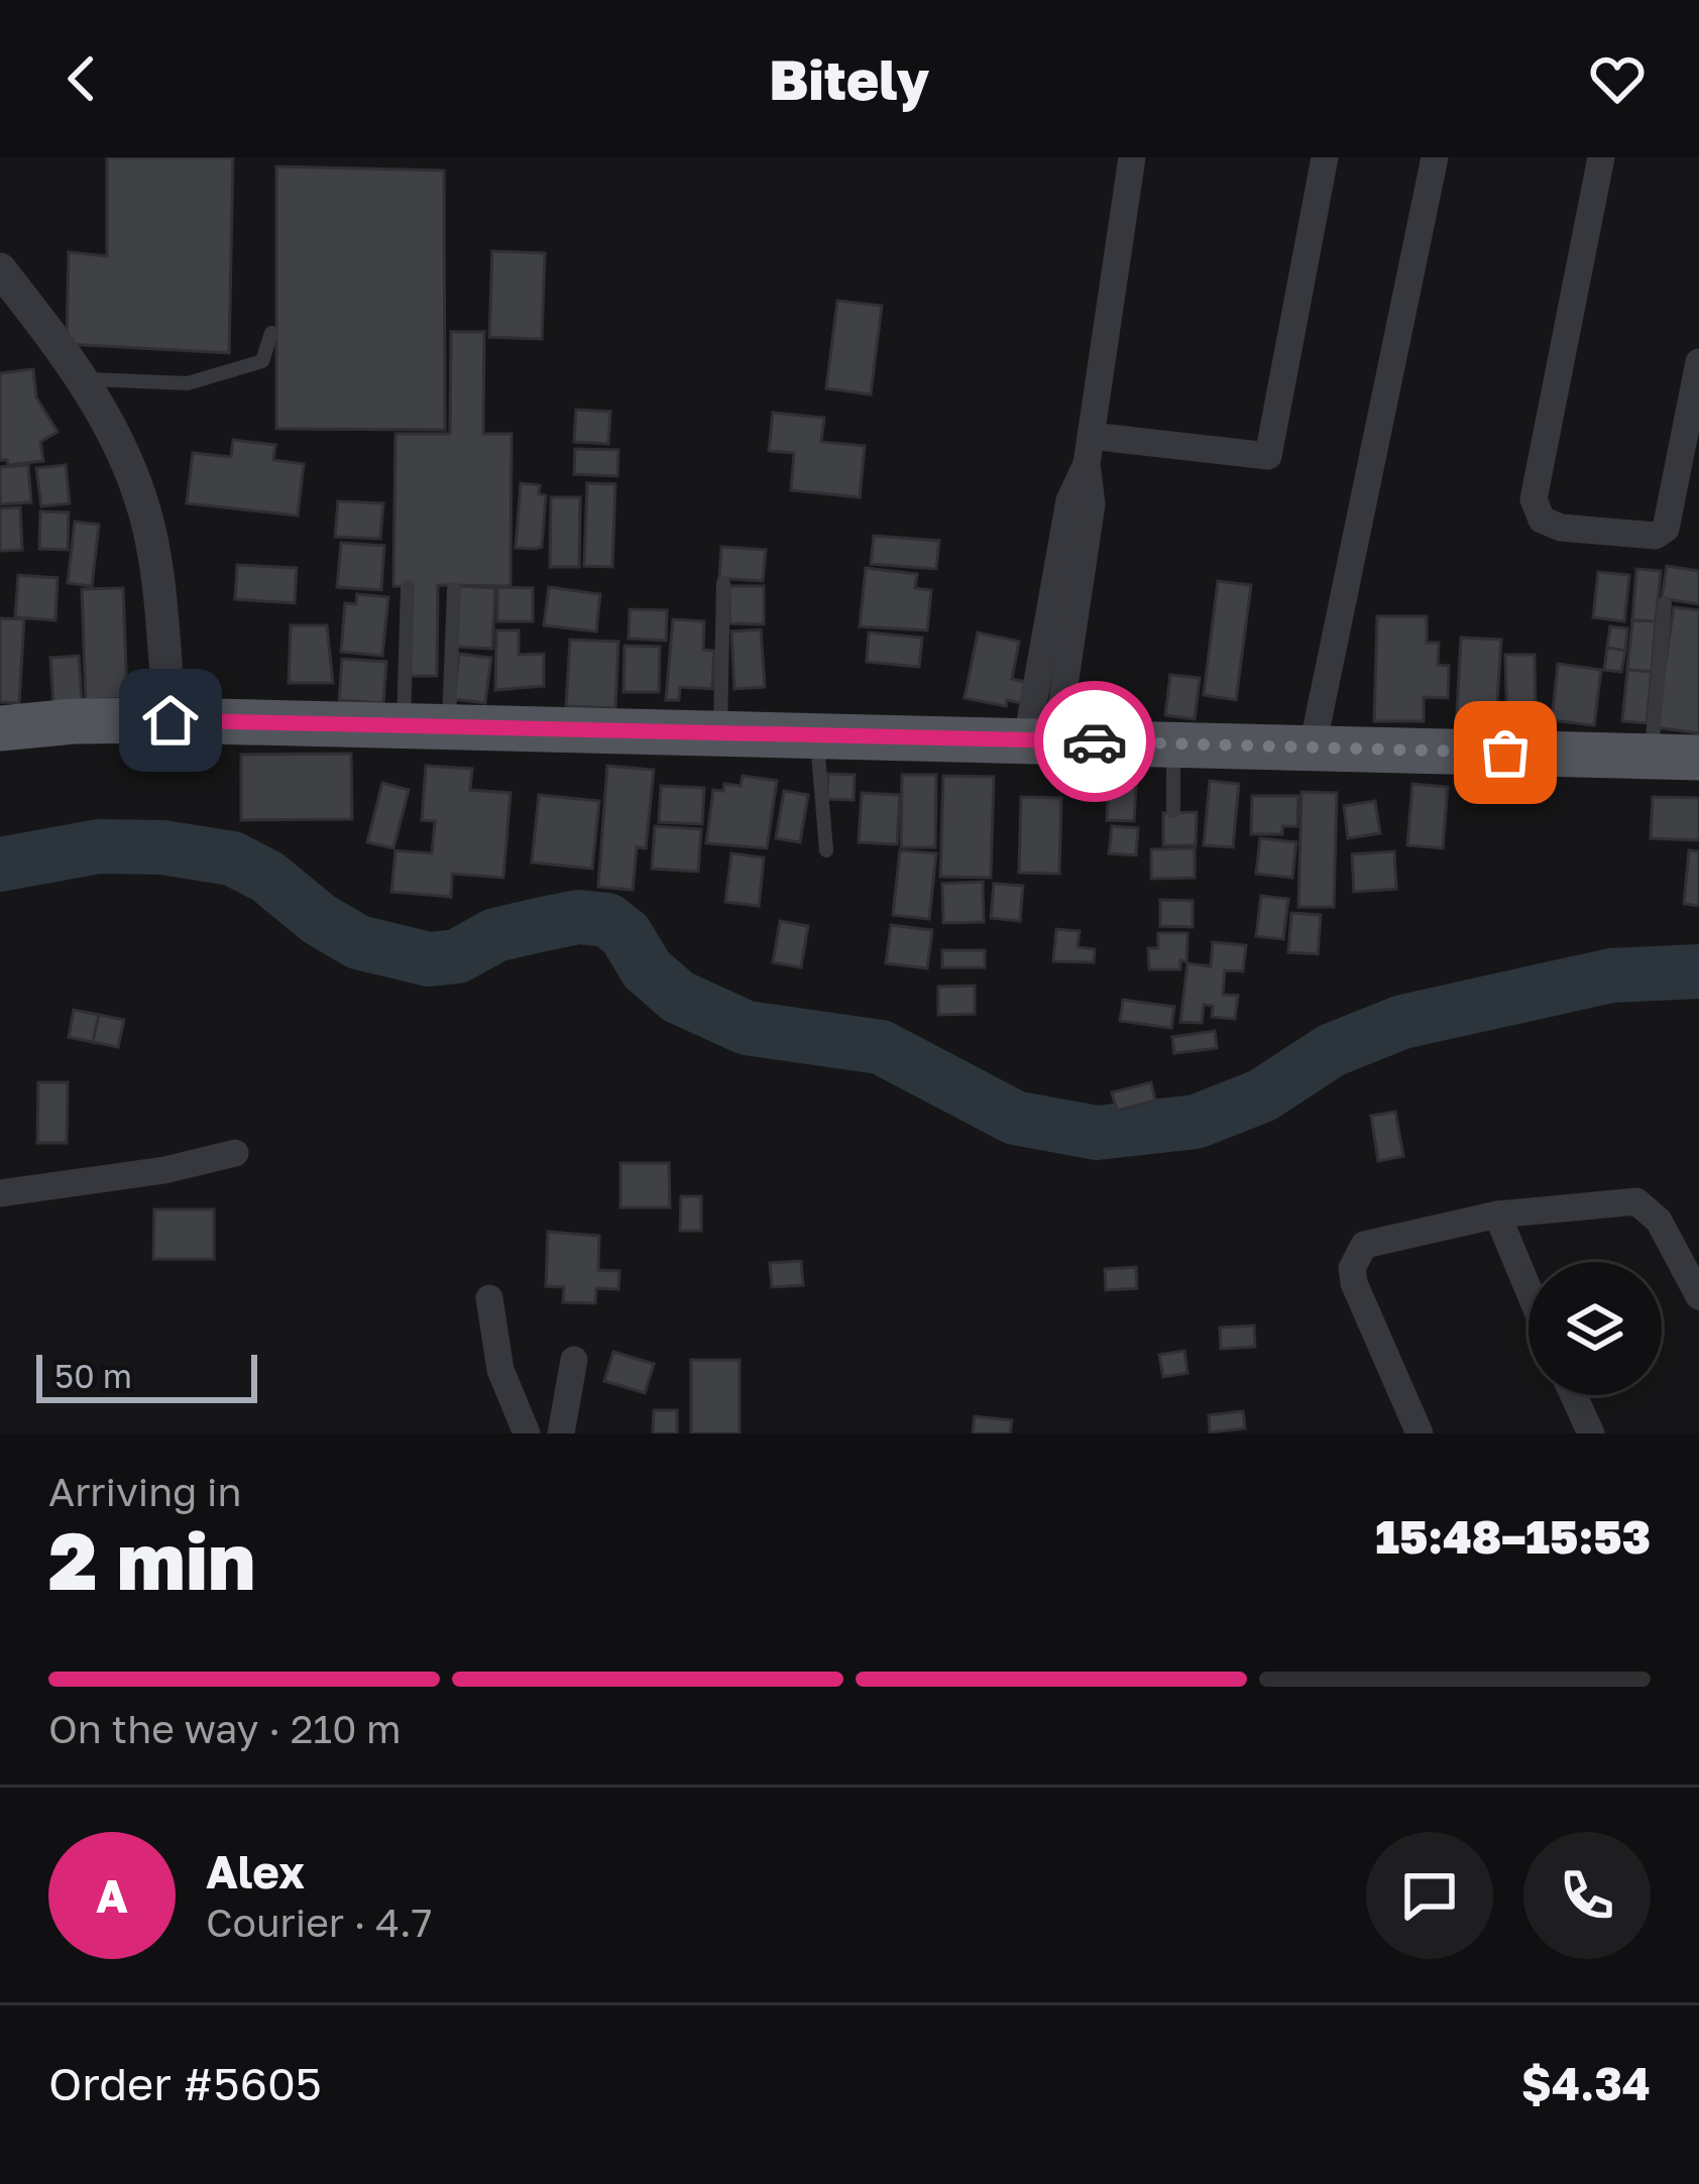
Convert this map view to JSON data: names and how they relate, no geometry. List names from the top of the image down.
{
  "scale_bar": "50 m",
  "page": {
    "header": "Bitely",
    "scale": "50 m",
    "heading": ["2 min", "Arriving in", "15:48–15:53"],
    "panel": [
      "Alex",
      "Courier · 4.7",
      "Order #5605",
      "$4.34"
    ],
    "bar": "On the way · 210 m",
    "round": "A"
  }
}
